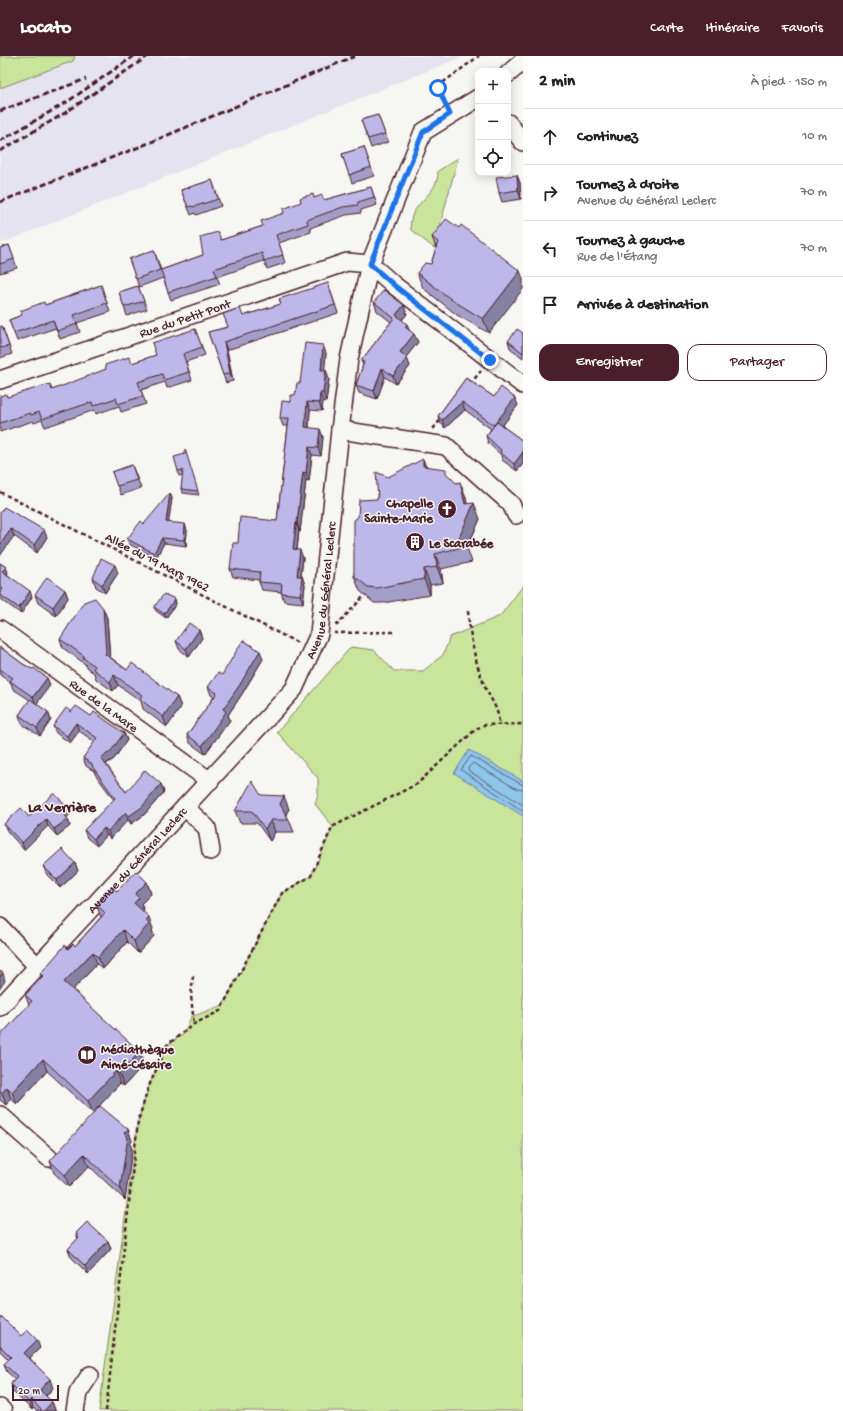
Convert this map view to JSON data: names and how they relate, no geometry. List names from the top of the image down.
{
  "streets": {
    "street": ["Rue du Petit Pont", "Avenue du Général Leclerc", "Rue de la Mare"],
    "path": ["Allée du 19 Mars 1962"]
  },
  "crossings": [
    ["Rue du Petit Pont", "Avenue du Général Leclerc"],
    ["Avenue du Général Leclerc", "Rue de la Mare"]
  ],
  "districts": ["La Verrière"],
  "places": {
    "church": ["Chapelle Sainte-Marie"],
    "building": ["Le Scarabée"],
    "library": ["Médiathèque Aimé-Césaire"]
  },
  "scale_bar": "20 m",
  "page": {
    "header": "Locato",
    "nav": ["Carte", "Itinéraire", "Favoris"],
    "heading": ["2 min", "À pied · 150 m"],
    "map_buttons": ["+", "−"],
    "list": [
      ["Continuez", "10 m"],
      ["Tournez à droite", "Avenue du Général Leclerc", "70 m"],
      ["Tournez à gauche", "Rue de l'Étang", "70 m"],
      "Arrivée à destination"
    ],
    "buttons": ["Enregistrer", "Partager"],
    "scale": "20 m"
  }
}
